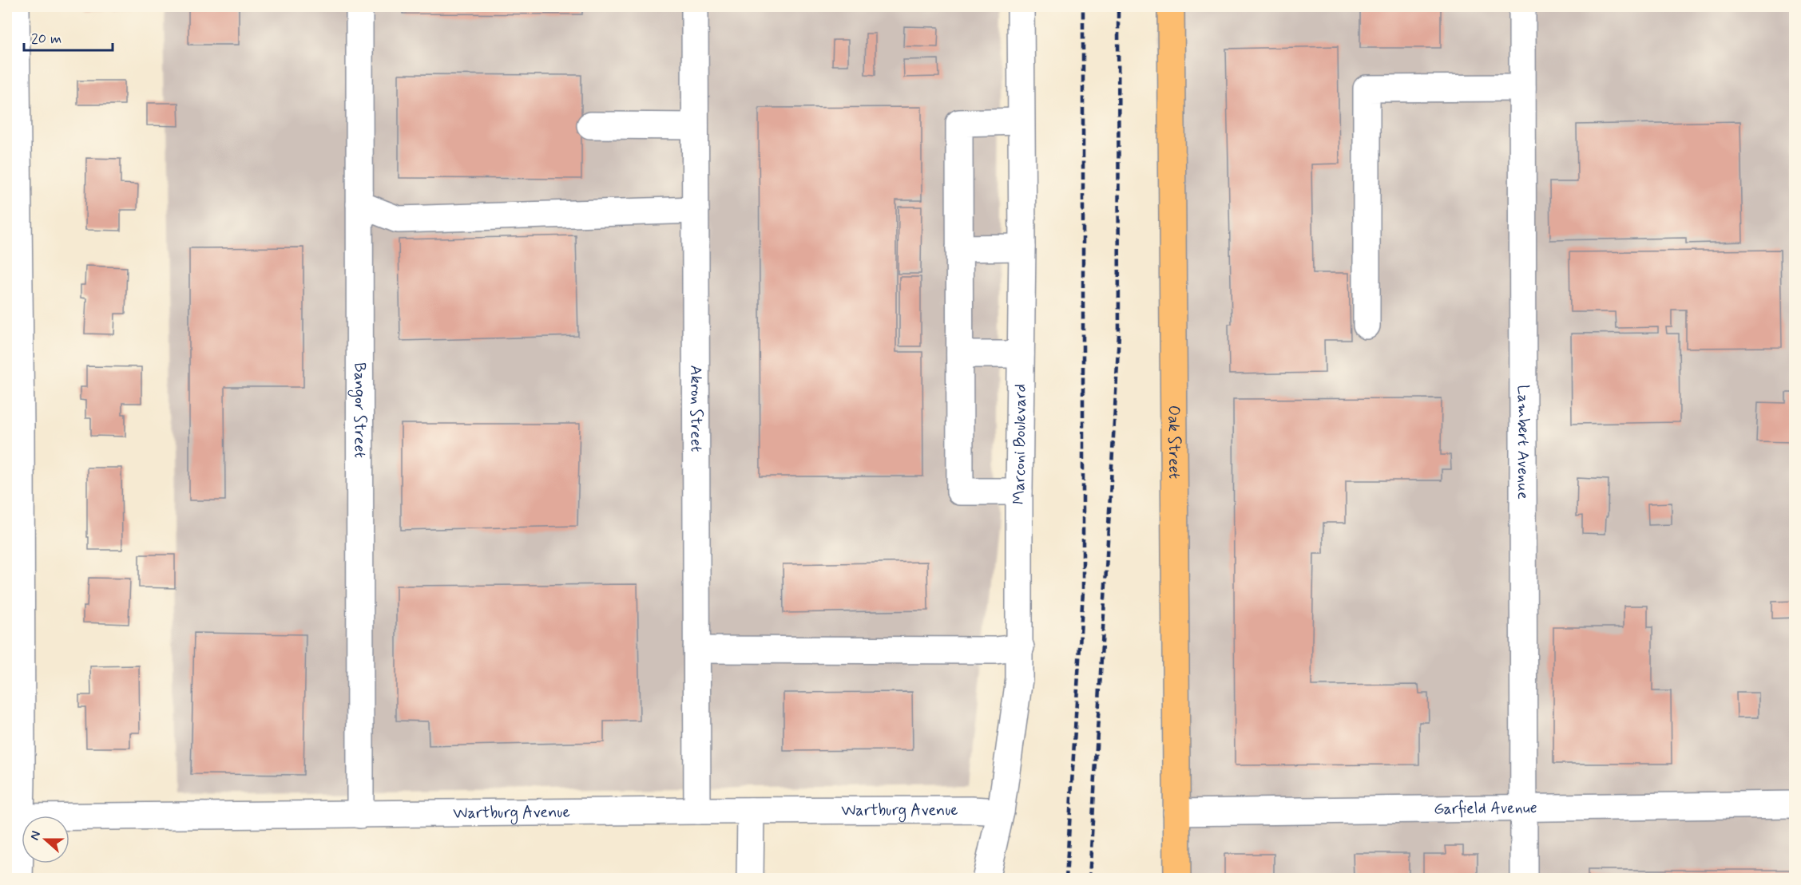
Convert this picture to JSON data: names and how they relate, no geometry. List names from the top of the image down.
{
  "streets": {
    "main road": ["Oak Street"],
    "street": [
      "Akron Street",
      "Bangor Street",
      "Lambert Avenue",
      "Marconi Boulevard",
      "Garfield Avenue",
      "Wartburg Avenue"
    ]
  },
  "crossings": [
    ["Akron Street", "Wartburg Avenue"],
    ["Bangor Street", "Wartburg Avenue"],
    ["Oak Street", "Garfield Avenue"],
    ["Lambert Avenue", "Garfield Avenue"],
    ["Marconi Boulevard", "Wartburg Avenue"]
  ],
  "scale_bar": "20 m",
  "north": "left"
}
